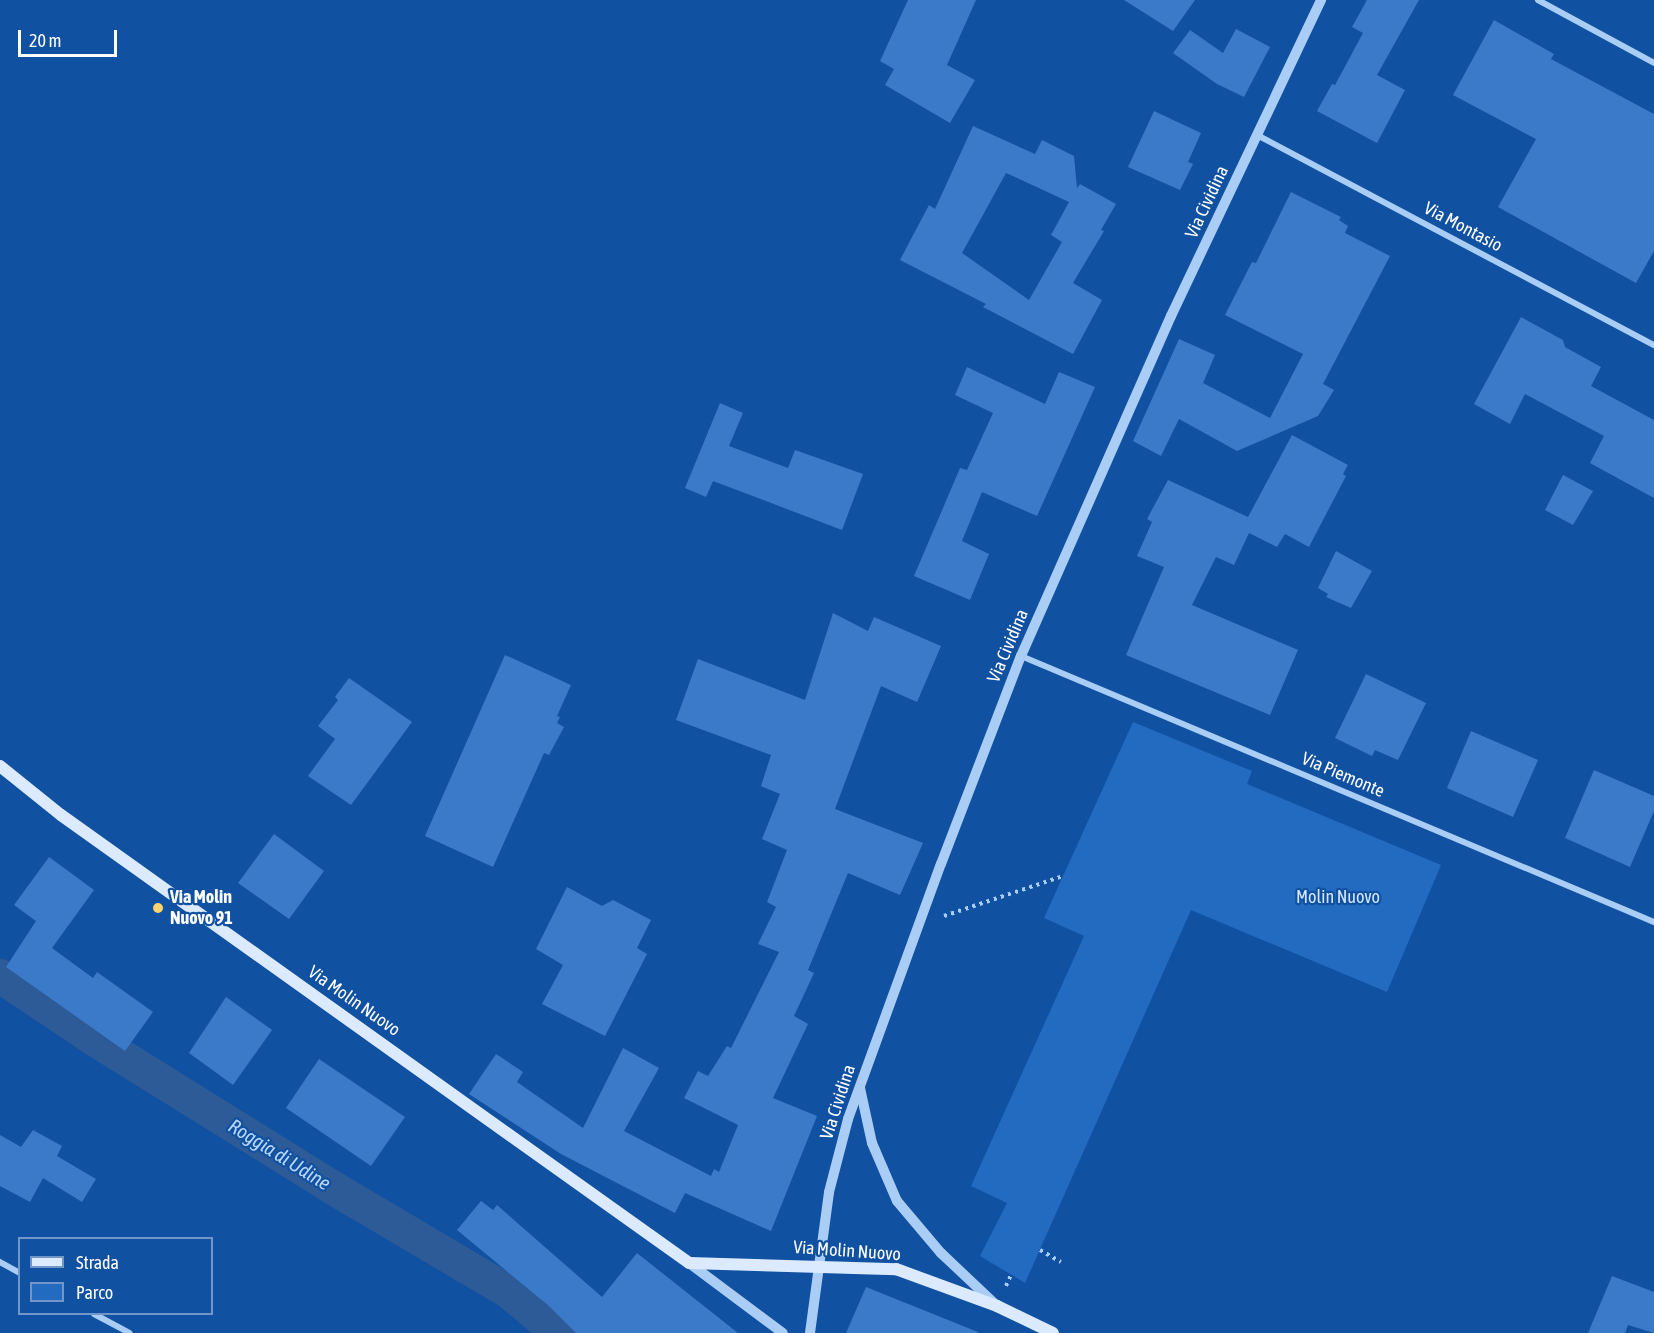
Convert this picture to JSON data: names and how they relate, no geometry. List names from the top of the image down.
{
  "streets": {
    "main road": ["Via Molin Nuovo"],
    "street": ["Via Cividina", "Via Montasio", "Via Piemonte"]
  },
  "crossings": [
    ["Via Cividina", "Via Montasio"],
    ["Via Cividina", "Via Piemonte"],
    ["Via Cividina", "Via Molin Nuovo"]
  ],
  "water": ["Roggia di Udine"],
  "parks": ["Molin Nuovo"],
  "places": ["Via Molin Nuovo 91"],
  "legend": ["Strada", "Parco"],
  "scale_bar": "20 m"
}
